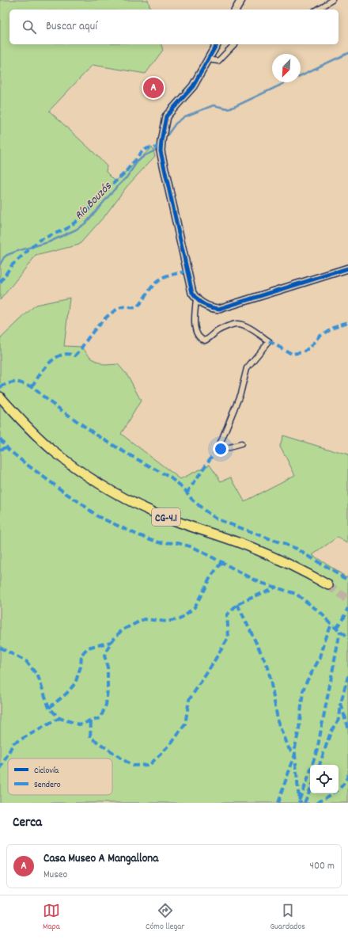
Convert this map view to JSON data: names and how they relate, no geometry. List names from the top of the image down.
{
  "streets": {
    "highway": ["CG-4.1"]
  },
  "water": ["Río Bouzós"],
  "legend": ["Ciclovía", "Sendero"],
  "north": "bottom left",
  "page": {
    "search": "Buscar aquí",
    "pins": "A",
    "heading": "Cerca",
    "list": [
      {
        "mark": "A",
        "name": "Casa Museo A Mangallona",
        "note": "Museo",
        "value": "400 m"
      }
    ],
    "nav": ["Mapa", "Cómo llegar", "Guardados"]
  }
}
